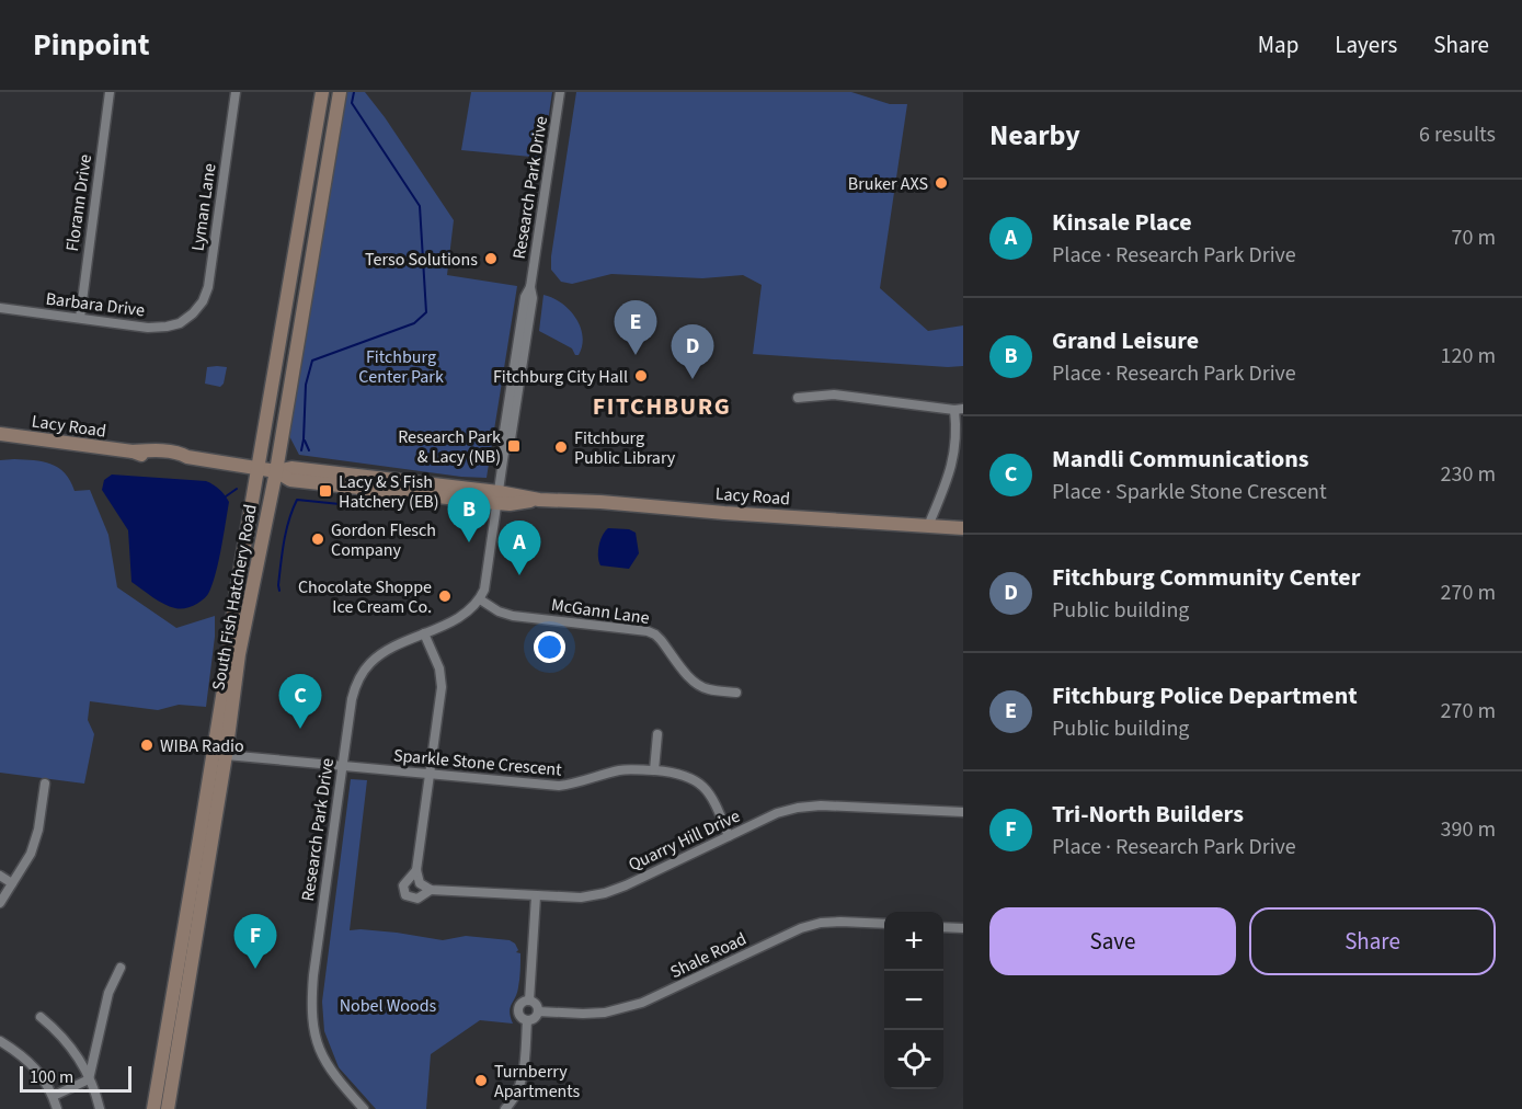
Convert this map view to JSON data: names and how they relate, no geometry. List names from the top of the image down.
{
  "streets": {
    "main road": ["Lacy Road", "South Fish Hatchery Road"],
    "street": [
      "Research Park Drive",
      "Florann Drive",
      "Lyman Lane",
      "Barbara Drive",
      "McGann Lane",
      "Sparkle Stone Crescent",
      "Quarry Hill Drive",
      "Shale Road"
    ]
  },
  "crossings": [
    ["Research Park Drive", "Lacy Road"],
    ["Research Park Drive", "McGann Lane"],
    ["Research Park Drive", "Sparkle Stone Crescent"],
    ["Florann Drive", "Barbara Drive"],
    ["Lyman Lane", "Barbara Drive"],
    ["Lacy Road", "South Fish Hatchery Road"],
    ["South Fish Hatchery Road", "Sparkle Stone Crescent"],
    ["Sparkle Stone Crescent", "Quarry Hill Drive"]
  ],
  "districts": ["FITCHBURG"],
  "parks": ["Fitchburg Center Park", "Nobel Woods"],
  "places": {
    "other": [
      "Bruker AXS",
      "Terso Solutions",
      "Fitchburg City Hall",
      "Fitchburg Public Library",
      "Gordon Flesch Company",
      "Chocolate Shoppe Ice Cream Co.",
      "WIBA Radio",
      "Turnberry Apartments"
    ],
    "transit": ["Research Park & Lacy (NB)", "Lacy & S Fish Hatchery (EB)"]
  },
  "scale_bar": "100 m",
  "page": {
    "header": "Pinpoint",
    "nav": ["Map", "Layers", "Share"],
    "heading": ["Nearby", "6 results"],
    "list": [
      {
        "mark": "A",
        "name": "Kinsale Place",
        "note": "Place · Research Park Drive",
        "value": "70 m"
      },
      {
        "mark": "B",
        "name": "Grand Leisure",
        "note": "Place · Research Park Drive",
        "value": "120 m"
      },
      {
        "mark": "C",
        "name": "Mandli Communications",
        "note": "Place · Sparkle Stone Crescent",
        "value": "230 m"
      },
      {
        "mark": "D",
        "name": "Fitchburg Community Center",
        "note": "Public building",
        "value": "270 m"
      },
      {
        "mark": "E",
        "name": "Fitchburg Police Department",
        "note": "Public building",
        "value": "270 m"
      },
      {
        "mark": "F",
        "name": "Tri-North Builders",
        "note": "Place · Research Park Drive",
        "value": "390 m"
      }
    ],
    "pins": [
      "E",
      "D",
      "B",
      "A",
      "C",
      "F"
    ],
    "buttons": ["Save", "Share"],
    "map_buttons": ["+", "−"],
    "scale": "100 m"
  }
}
